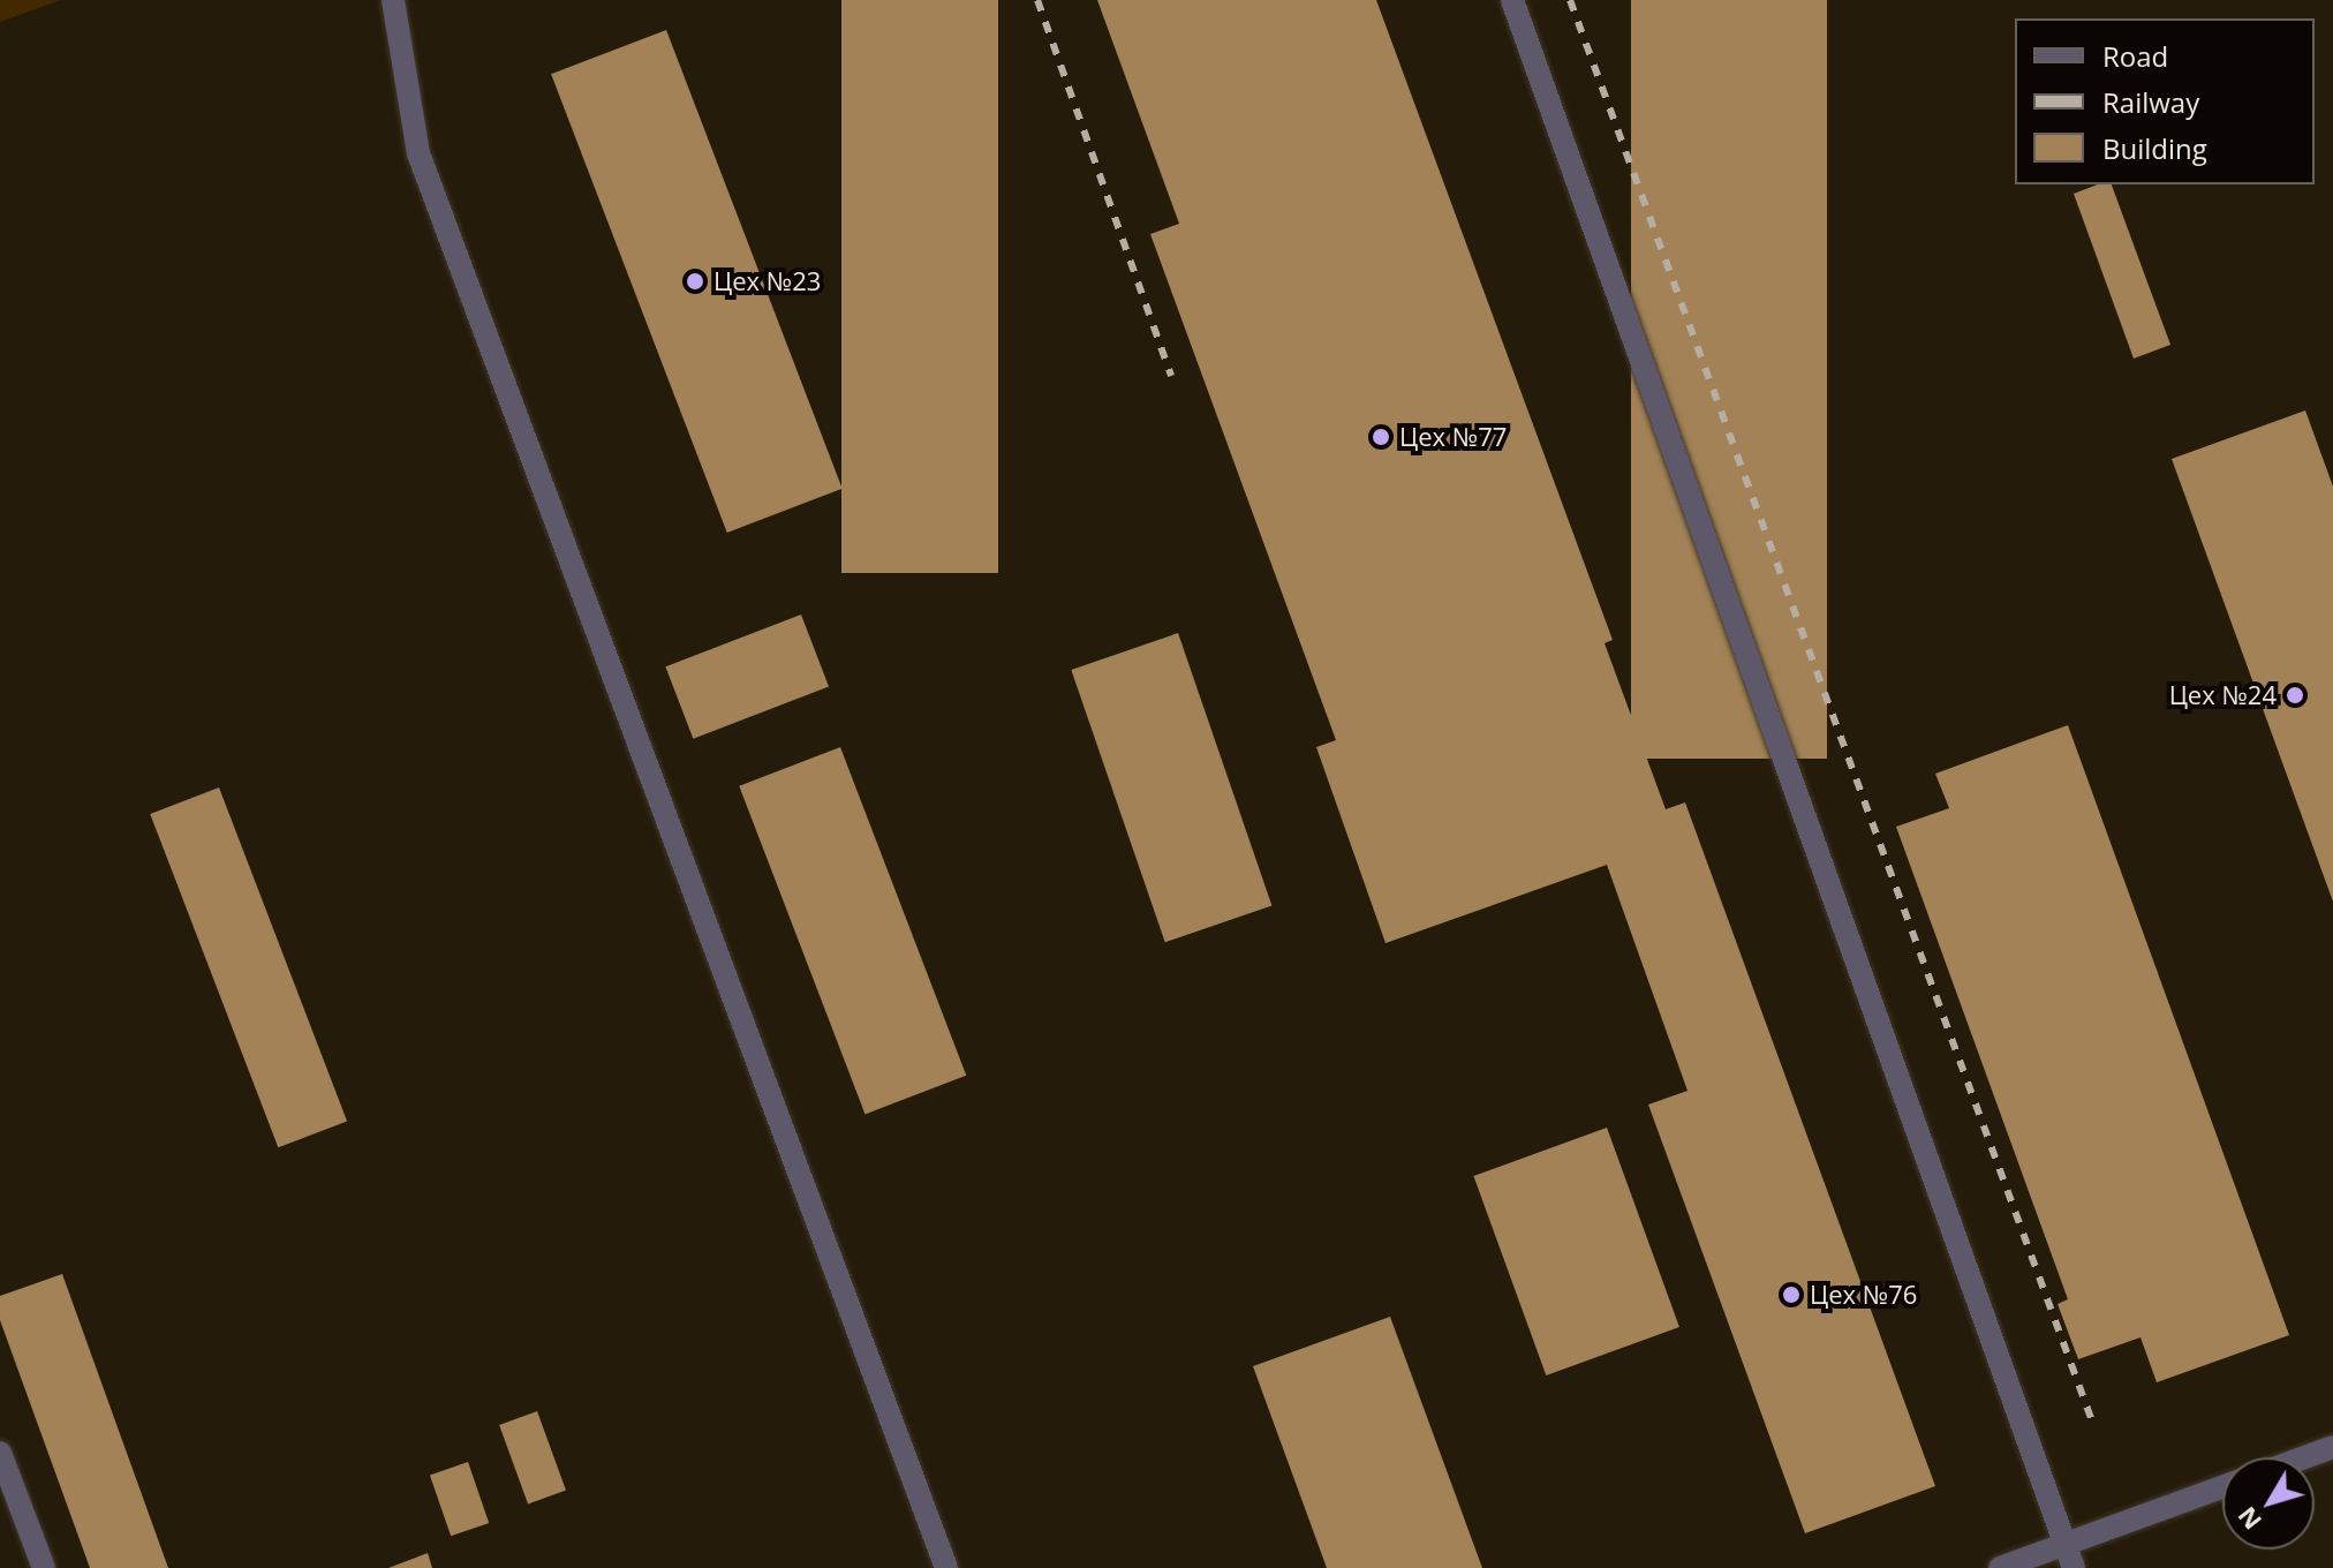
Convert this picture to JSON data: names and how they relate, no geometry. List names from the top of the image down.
{
  "places": [
    "Цех №23",
    "Цех №77",
    "Цех №24",
    "Цех №76"
  ],
  "legend": ["Road", "Railway", "Building"],
  "north": "bottom left"
}
